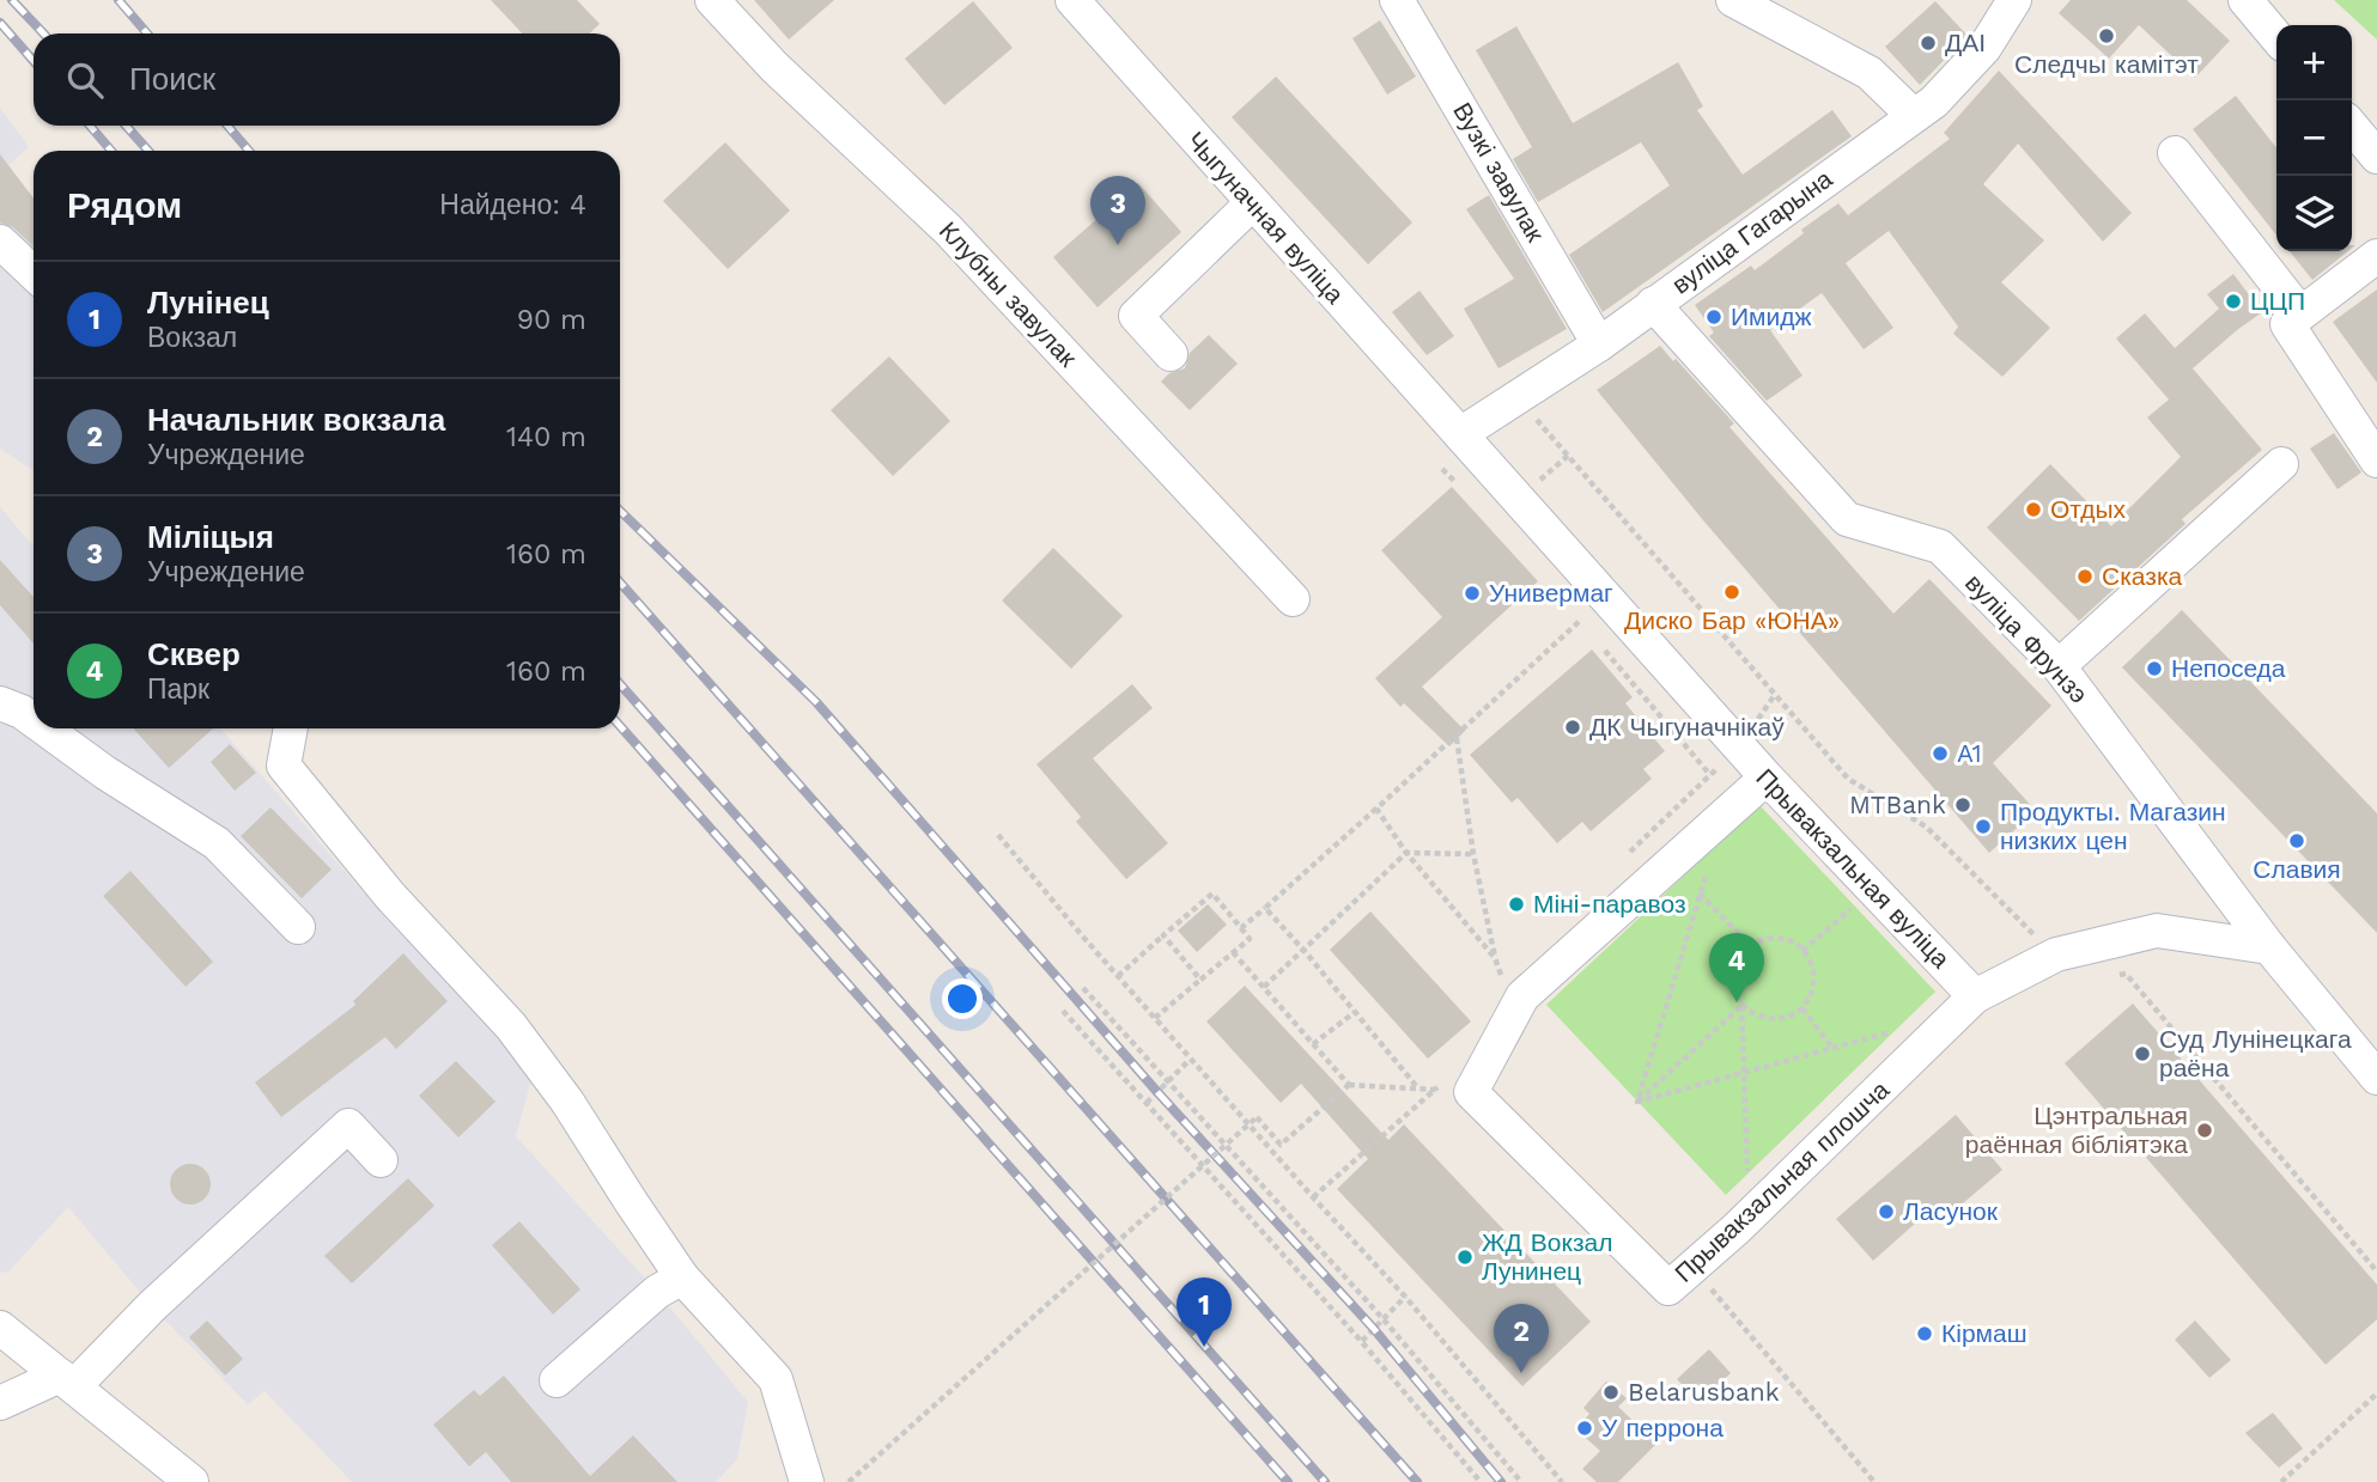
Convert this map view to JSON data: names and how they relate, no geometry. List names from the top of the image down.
{
  "streets": {
    "street": [
      "Вузкі завулак",
      "Чыгуначная вуліца",
      "вуліца Гагарына",
      "Клубны завулак",
      "вуліца Фрунзэ",
      "Прывакзальная вуліца",
      "Прывакзальная плошча"
    ]
  },
  "crossings": [
    ["Вузкі завулак", "вуліца Гагарына"],
    ["Чыгуначная вуліца", "вуліца Гагарына"],
    ["Чыгуначная вуліца", "Прывакзальная вуліца"],
    ["вуліца Гагарына", "вуліца Фрунзэ"],
    ["вуліца Гагарына", "Прывакзальная вуліца"],
    ["Прывакзальная вуліца", "Прывакзальная плошча"]
  ],
  "places": [
    "Следчы камітэт",
    "ДАІ",
    "ЦЦП",
    "Имидж",
    "Отдых",
    "Сказка",
    "Диско Бар «ЮНА»",
    "Универмаг",
    "Непоседа",
    "ДК Чыгуначнікаў",
    "A1",
    "MTBank",
    "Продукты. Магазин низких цен",
    "Славия",
    "Міні-паравоз",
    "Суд Лунінецкага раёна",
    "Цэнтральная раённая бібліятэка",
    "Ласунок",
    "ЖД Вокзал Лунинец",
    "Кірмаш",
    "Belarusbank",
    "У перрона"
  ],
  "page": {
    "map_buttons": ["+", "−"],
    "search": "Поиск",
    "heading": ["Рядом", "Найдено: 4"],
    "pins": [
      "3",
      "4",
      "1",
      "2"
    ],
    "list": [
      {
        "mark": "1",
        "name": "Лунінец",
        "note": "Вокзал",
        "value": "90 m"
      },
      {
        "mark": "2",
        "name": "Начальник вокзала",
        "note": "Учреждение",
        "value": "140 m"
      },
      {
        "mark": "3",
        "name": "Міліцыя",
        "note": "Учреждение",
        "value": "160 m"
      },
      {
        "mark": "4",
        "name": "Сквер",
        "note": "Парк",
        "value": "160 m"
      }
    ]
  }
}
